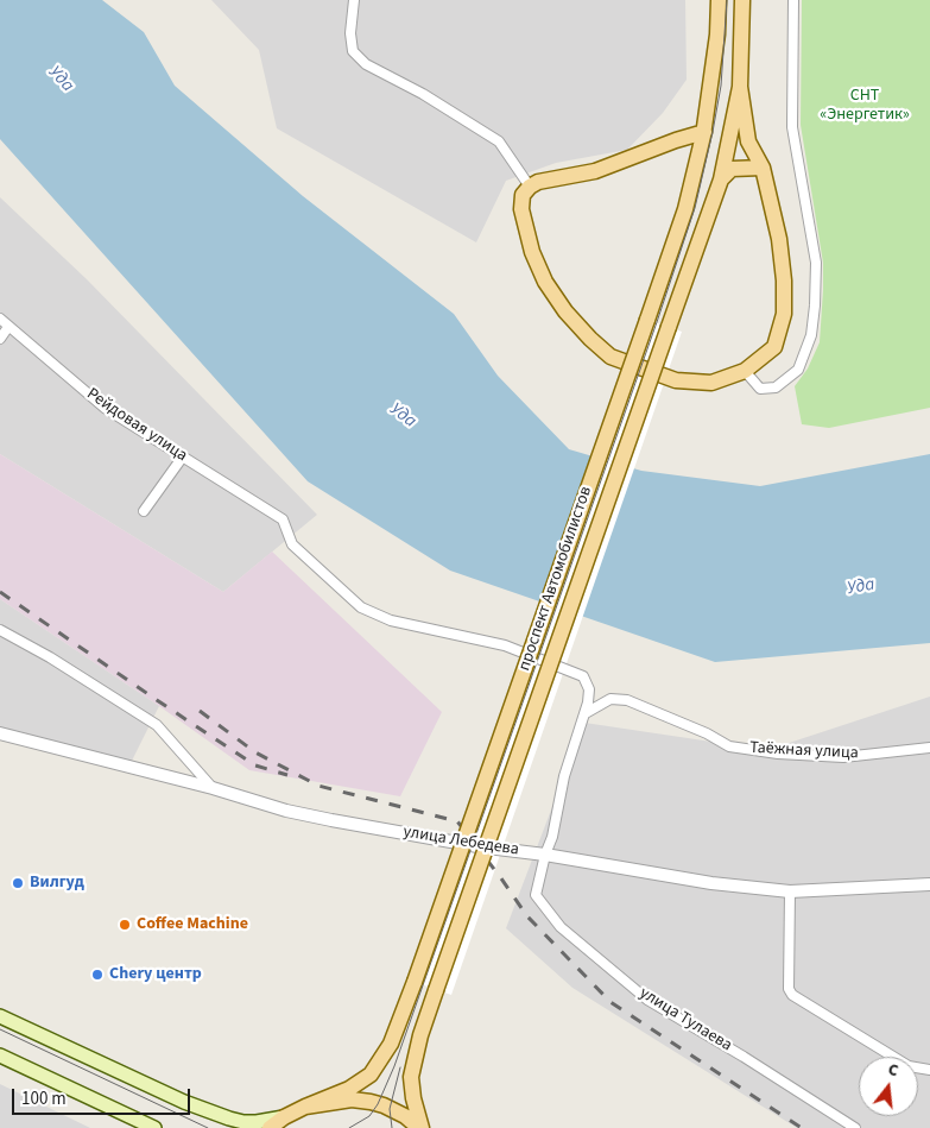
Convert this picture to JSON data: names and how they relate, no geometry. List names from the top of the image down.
{
  "streets": {
    "main road": ["проспект Автомобилистов"],
    "street": [
      "Рейдовая улица",
      "Таёжная улица",
      "улица Лебедева",
      "улица Тулаева"
    ]
  },
  "crossings": [
    ["Рейдовая улица", "улица Тулаева"],
    ["Таёжная улица", "улица Тулаева"],
    ["улица Лебедева", "улица Тулаева"]
  ],
  "water": ["Уда"],
  "parks": ["СНТ «Энергетик»"],
  "places": ["Вилгуд", "Coffee Machine", "Chery центр"],
  "scale_bar": "100 m",
  "north": "top"
}
